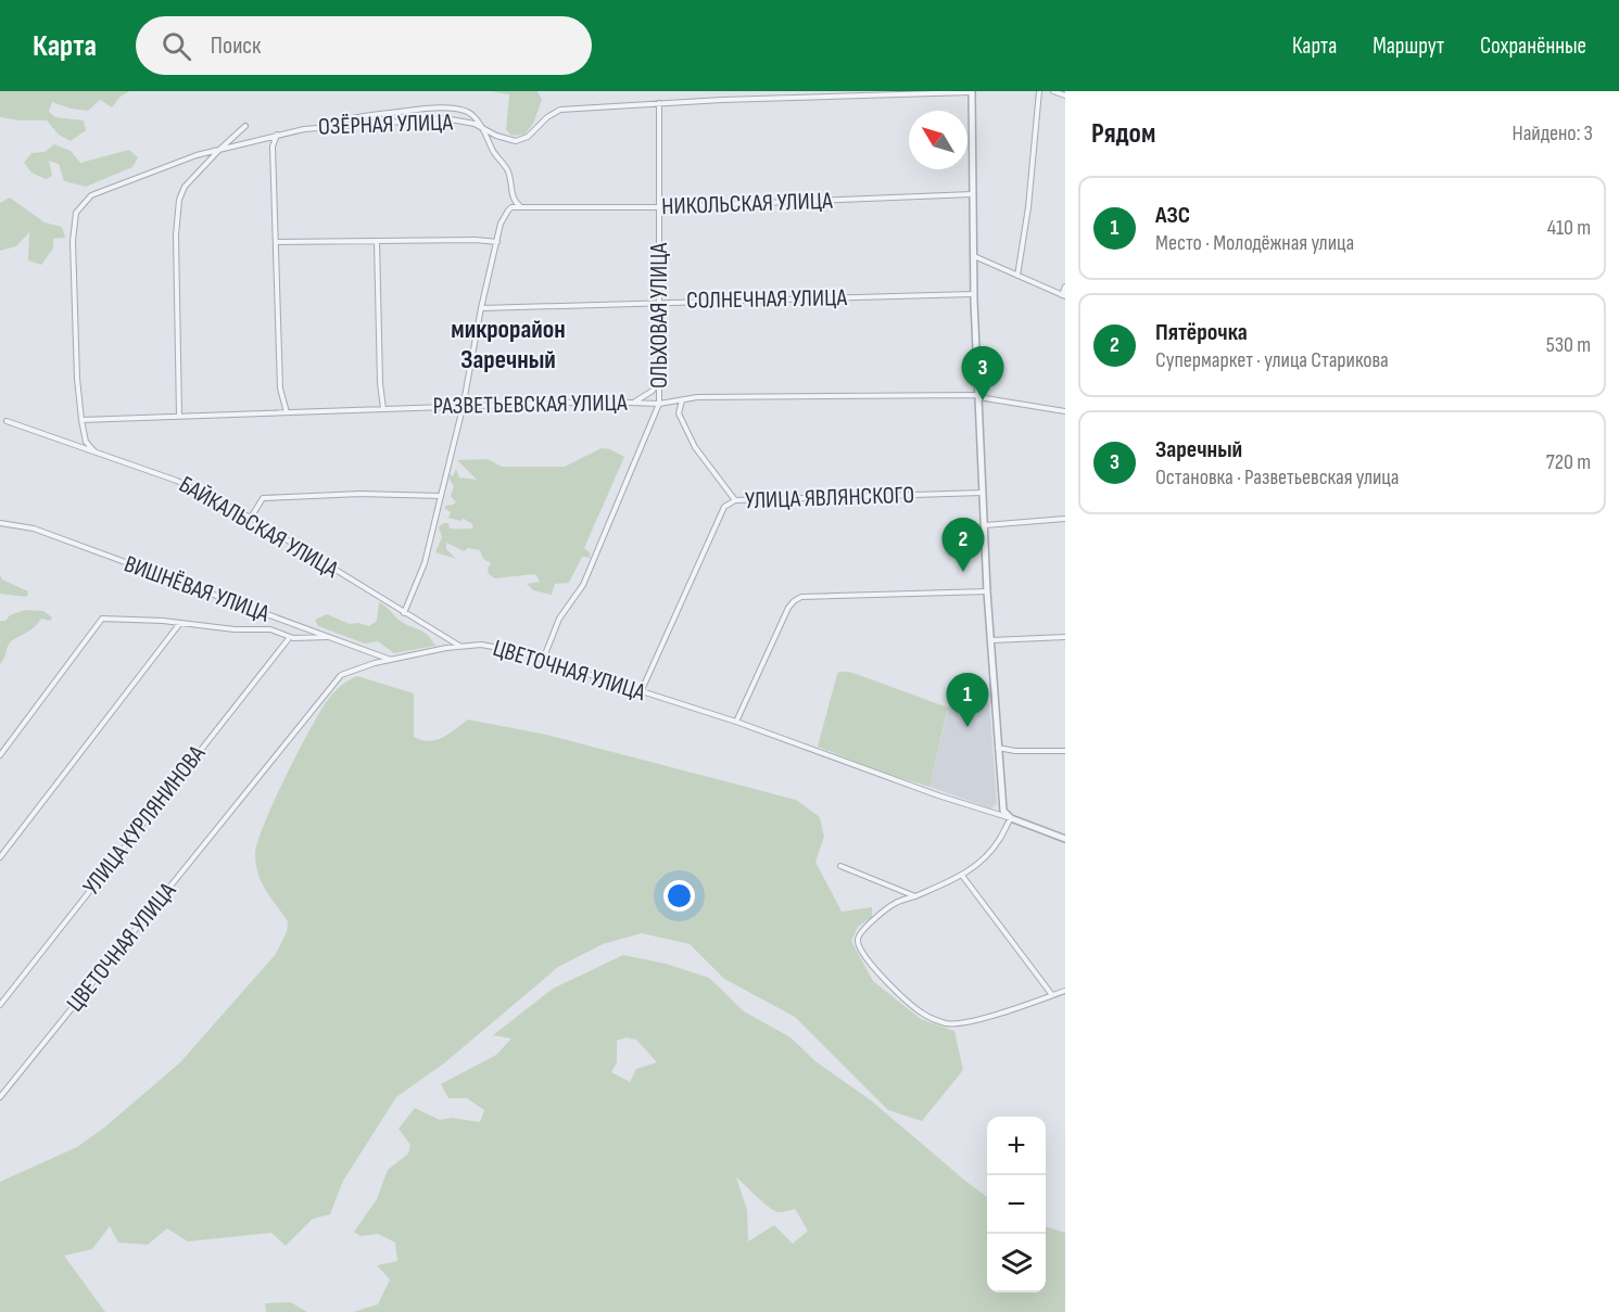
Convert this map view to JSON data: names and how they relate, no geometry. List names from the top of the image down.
{
  "streets": {
    "street": [
      "ОЗЁРНАЯ УЛИЦА",
      "НИКОЛЬСКАЯ УЛИЦА",
      "СОЛНЕЧНАЯ УЛИЦА",
      "ОЛЬХОВАЯ УЛИЦА",
      "РАЗВЕТЬЕВСКАЯ УЛИЦА",
      "УЛИЦА ЯВЛЯНСКОГО",
      "БАЙКАЛЬСКАЯ УЛИЦА",
      "ВИШНЁВАЯ УЛИЦА",
      "ЦВЕТОЧНАЯ УЛИЦА",
      "УЛИЦА КУРЛЯНИНОВА"
    ]
  },
  "crossings": [
    ["ОЗЁРНАЯ УЛИЦА", "ОЛЬХОВАЯ УЛИЦА"],
    ["ОЗЁРНАЯ УЛИЦА", "РАЗВЕТЬЕВСКАЯ УЛИЦА"],
    ["НИКОЛЬСКАЯ УЛИЦА", "ОЛЬХОВАЯ УЛИЦА"],
    ["СОЛНЕЧНАЯ УЛИЦА", "ОЛЬХОВАЯ УЛИЦА"],
    ["ОЛЬХОВАЯ УЛИЦА", "РАЗВЕТЬЕВСКАЯ УЛИЦА"],
    ["ОЛЬХОВАЯ УЛИЦА", "ЦВЕТОЧНАЯ УЛИЦА"],
    ["УЛИЦА ЯВЛЯНСКОГО", "ЦВЕТОЧНАЯ УЛИЦА"],
    ["БАЙКАЛЬСКАЯ УЛИЦА", "ЦВЕТОЧНАЯ УЛИЦА"],
    ["ВИШНЁВАЯ УЛИЦА", "ЦВЕТОЧНАЯ УЛИЦА"]
  ],
  "districts": ["микрорайон Заречный"],
  "north": "top left",
  "page": {
    "header": "Карта",
    "search": "Поиск",
    "nav": ["Карта", "Маршрут", "Сохранённые"],
    "heading": ["Рядом", "Найдено: 3"],
    "list": [
      {
        "mark": "1",
        "name": "АЗС",
        "note": "Место · Молодёжная улица",
        "value": "410 m"
      },
      {
        "mark": "2",
        "name": "Пятёрочка",
        "note": "Супермаркет · улица Старикова",
        "value": "530 m"
      },
      {
        "mark": "3",
        "name": "Заречный",
        "note": "Остановка · Разветьевская улица",
        "value": "720 m"
      }
    ],
    "pins": ["3", "2", "1"],
    "map_buttons": ["+", "−"]
  }
}
